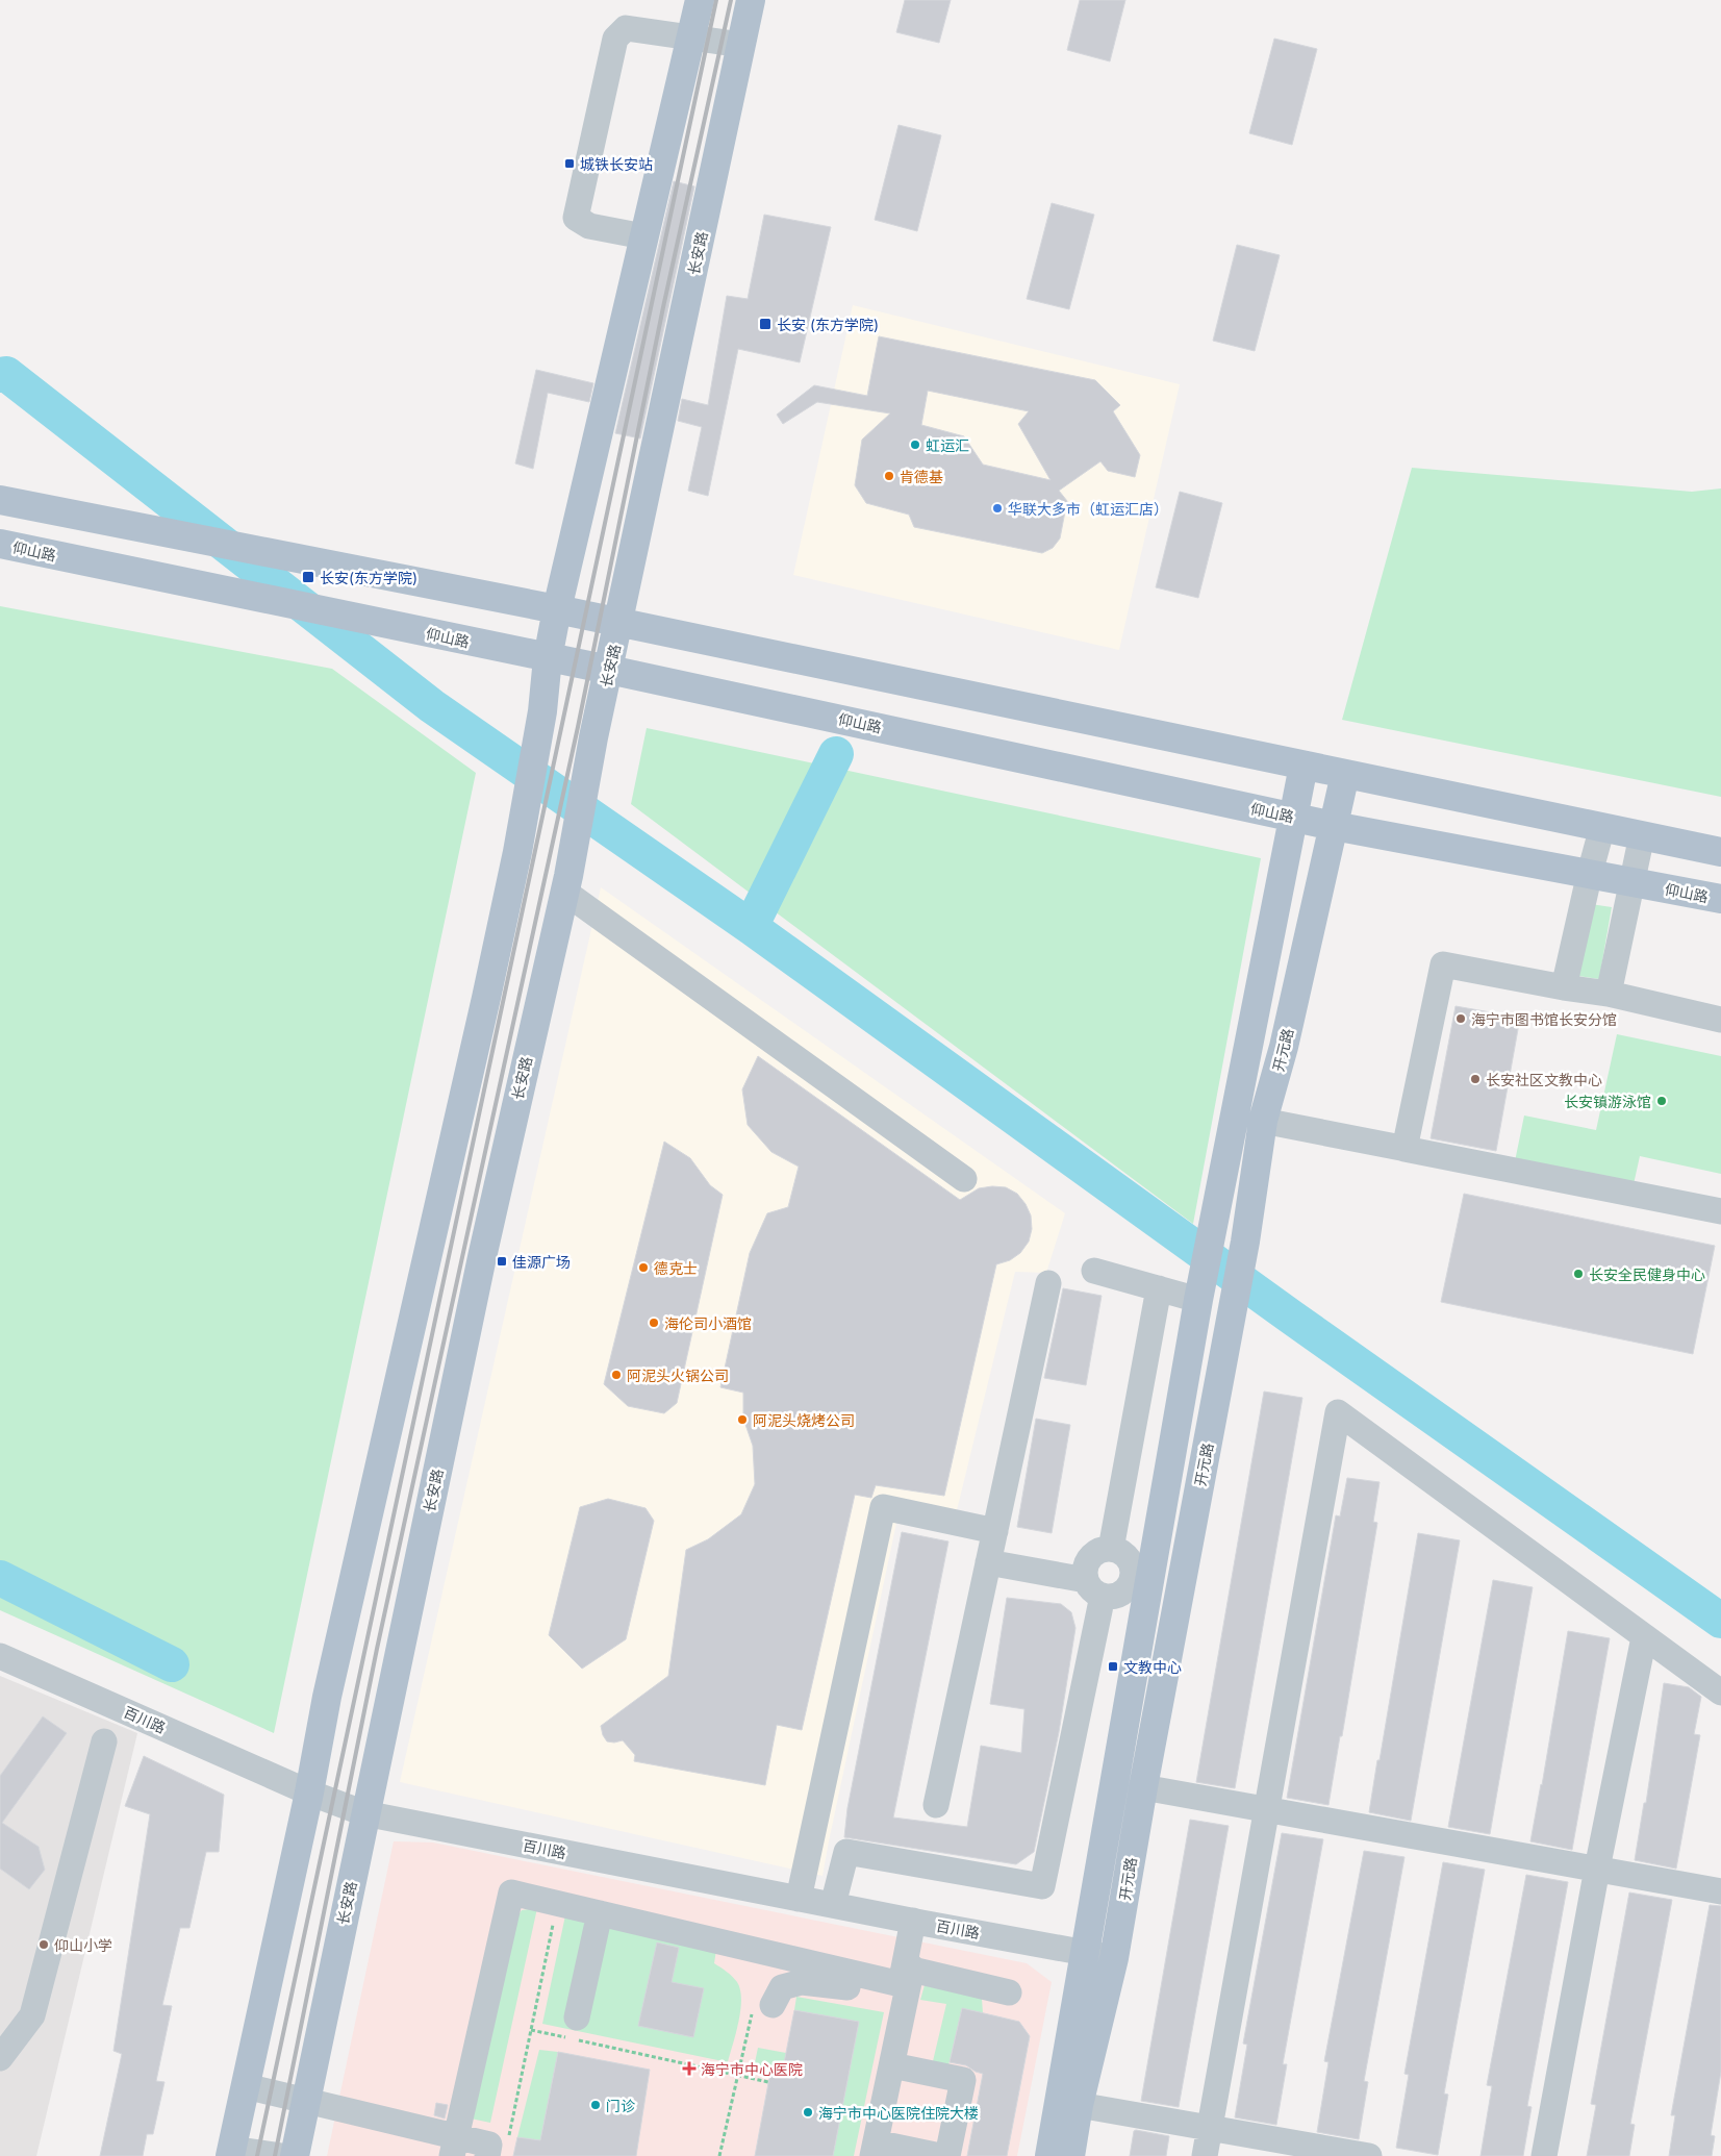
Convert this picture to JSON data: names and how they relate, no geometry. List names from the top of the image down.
{
  "streets": {
    "main road": ["长安路", "仰山路", "开元路"],
    "street": ["百川路"]
  },
  "crossings": [
    ["长安路", "仰山路"],
    ["长安路", "百川路"],
    ["仰山路", "开元路"],
    ["开元路", "百川路"]
  ],
  "places": {
    "transit": [
      "城铁长安站",
      "长安 (东方学院)",
      "长安(东方学院)",
      "佳源广场",
      "文教中心"
    ],
    "other": [
      "虹运汇",
      "肯德基",
      "华联大多市（虹运汇店）",
      "海宁市图书馆长安分馆",
      "长安社区文教中心",
      "长安镇游泳馆",
      "德克士",
      "长安全民健身中心",
      "海伦司小酒馆",
      "阿泥头火锅公司",
      "阿泥头烧烤公司",
      "仰山小学",
      "门诊",
      "海宁市中心医院住院大楼"
    ],
    "health": ["海宁市中心医院"]
  }
}
